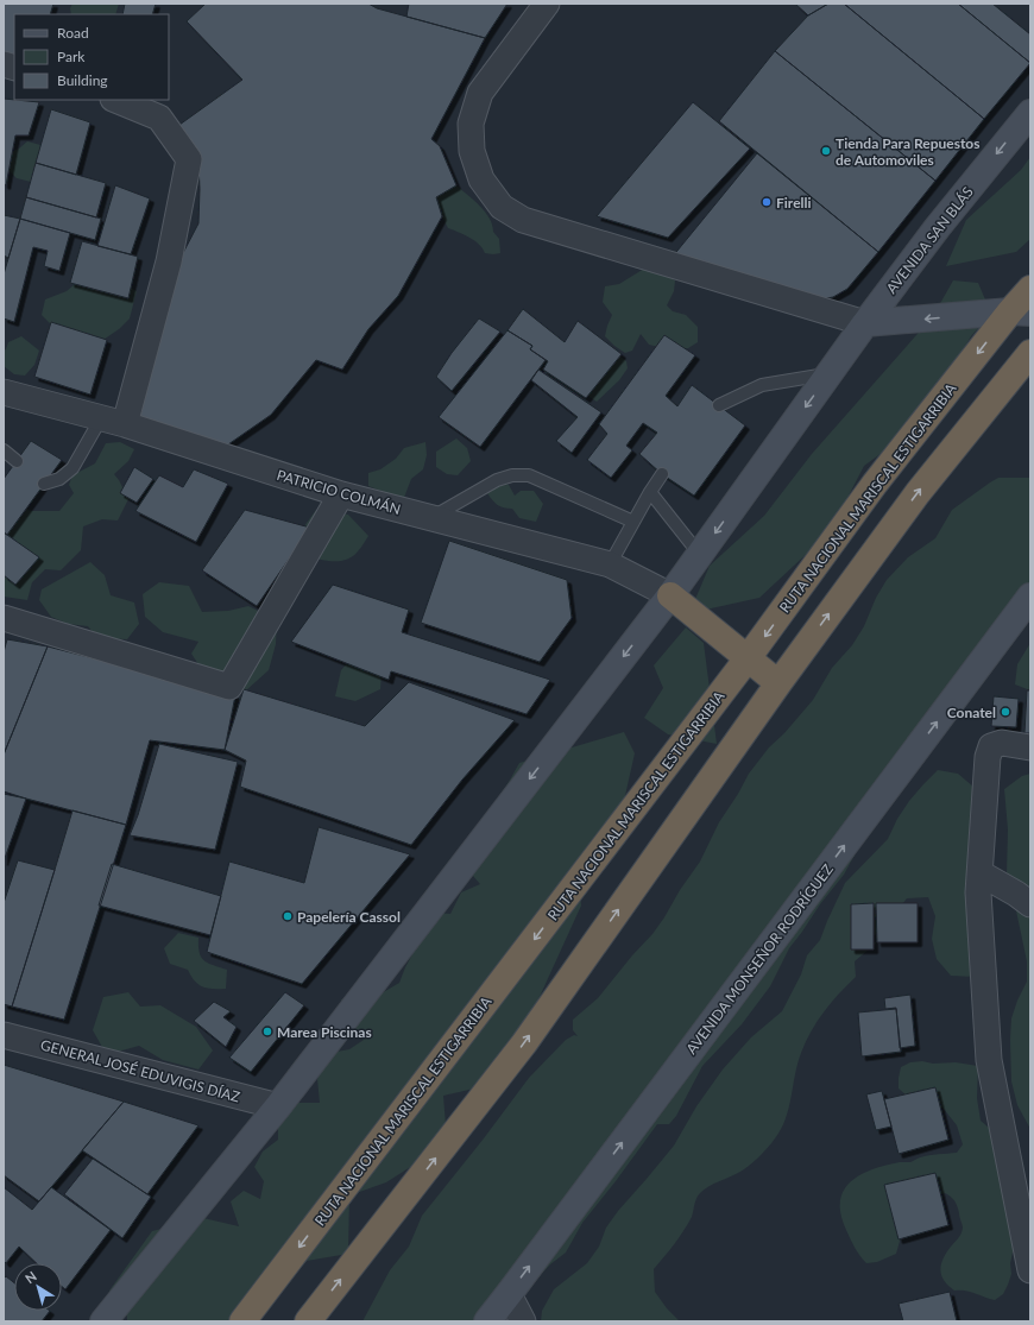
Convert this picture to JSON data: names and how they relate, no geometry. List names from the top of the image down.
{
  "streets": {
    "highway": ["RUTA NACIONAL MARISCAL ESTIGARRIBIA"],
    "street": [
      "AVENIDA SAN BLÁS",
      "PATRICIO COLMÁN",
      "AVENIDA MONSEÑOR RODRÍGUEZ",
      "GENERAL JOSÉ EDUVIGIS DÍAZ"
    ]
  },
  "crossings": [
    ["AVENIDA SAN BLÁS", "PATRICIO COLMÁN"],
    ["AVENIDA SAN BLÁS", "GENERAL JOSÉ EDUVIGIS DÍAZ"]
  ],
  "one_way": ["AVENIDA SAN BLÁS", "AVENIDA MONSEÑOR RODRÍGUEZ"],
  "places": [
    "Tienda Para Repuestos de Automoviles",
    "Firelli",
    "Conatel",
    "Papelería Cassol",
    "Marea Piscinas"
  ],
  "legend": ["Road", "Park", "Building"],
  "north": "top left"
}
